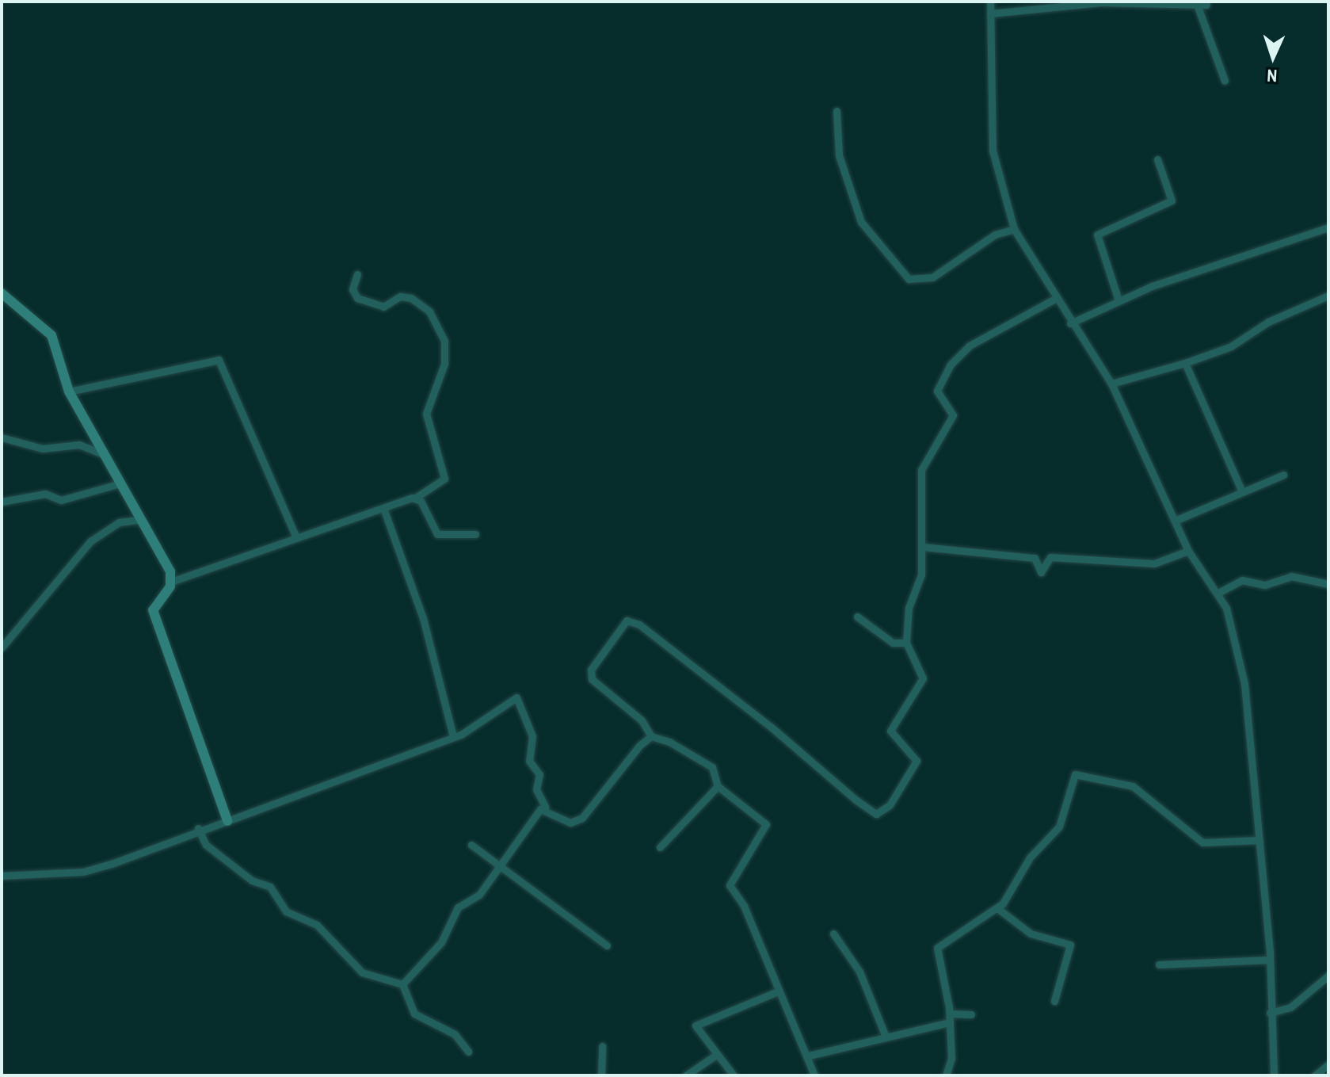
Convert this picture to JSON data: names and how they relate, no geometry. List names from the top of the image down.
{
  "north": "bottom"
}
